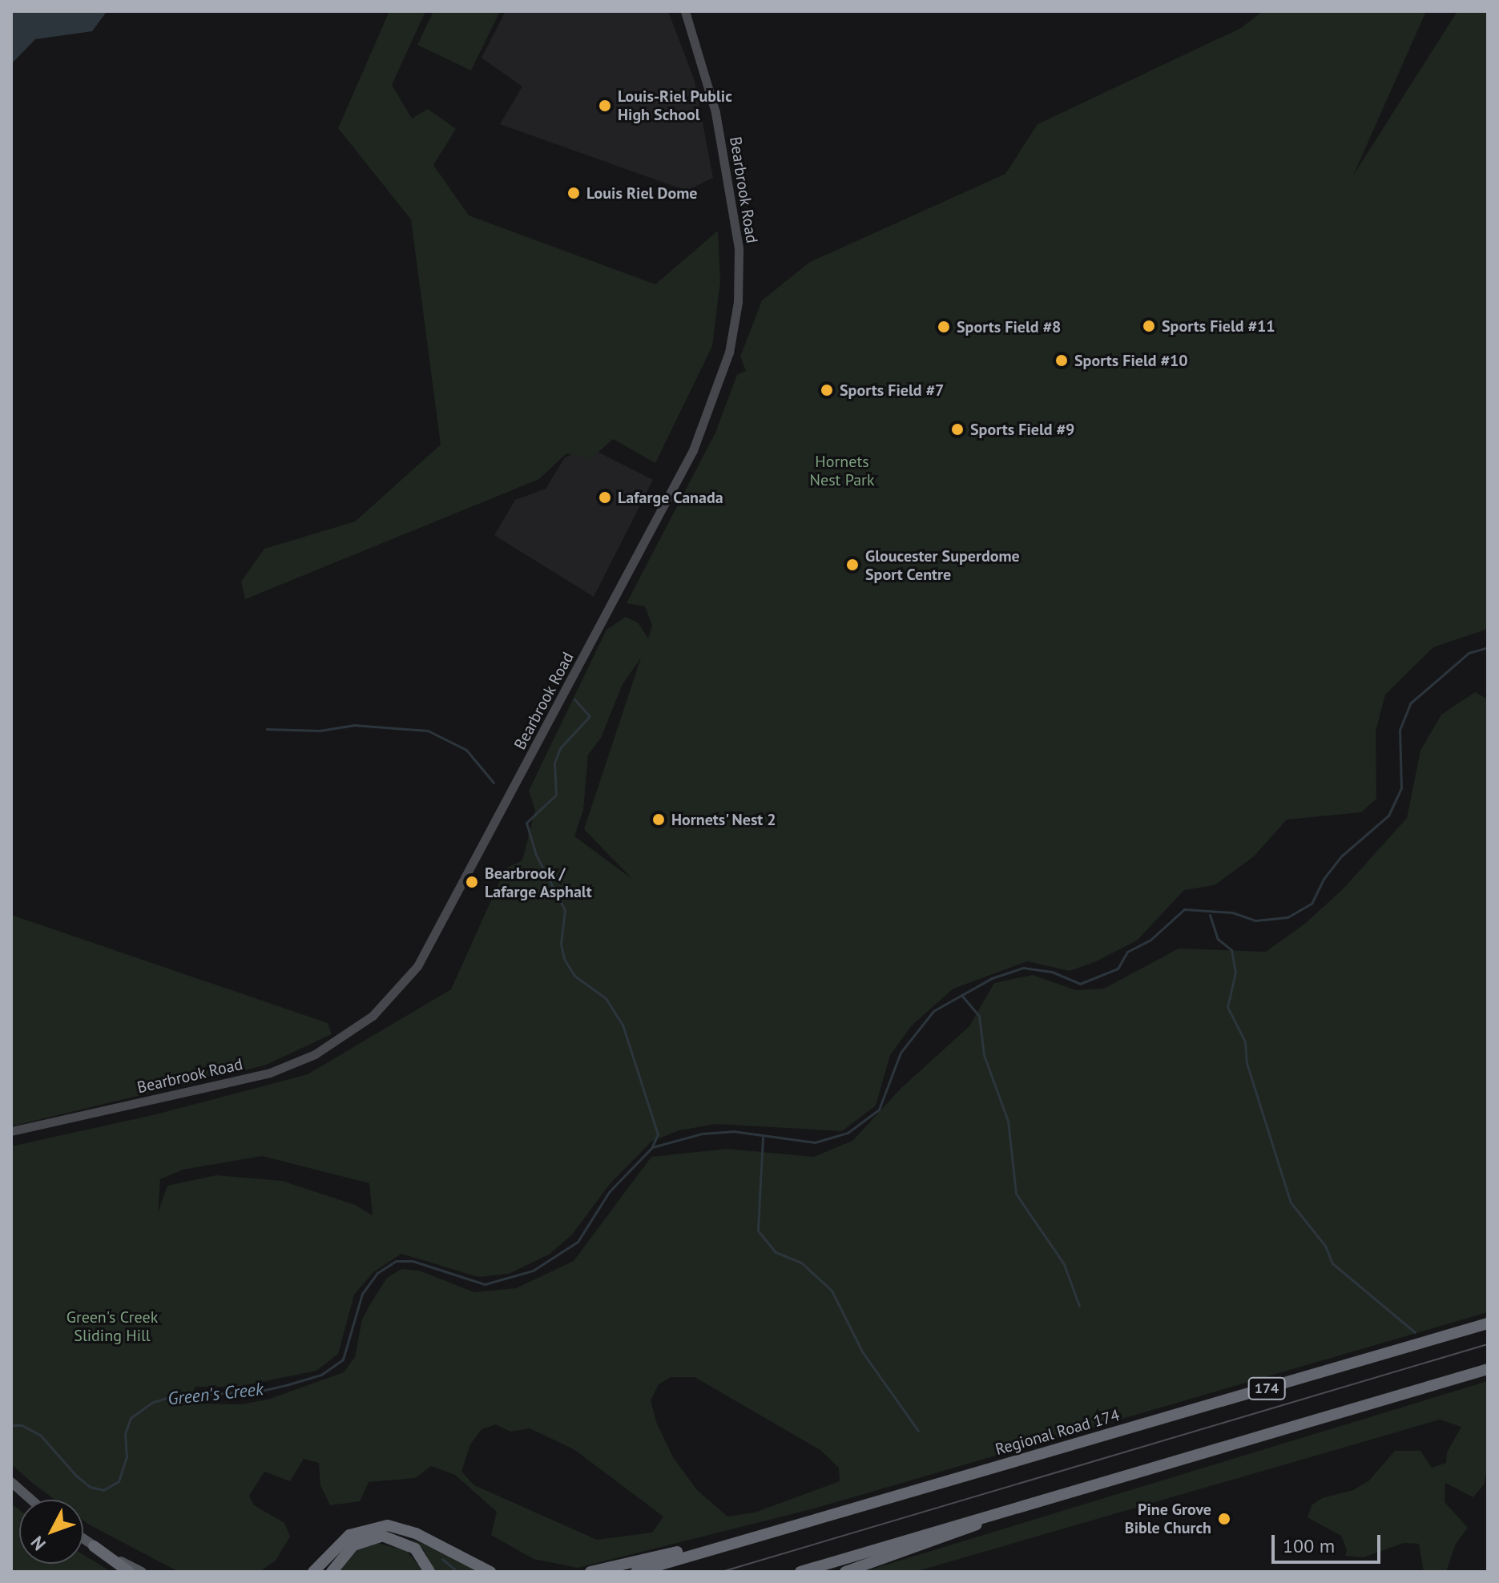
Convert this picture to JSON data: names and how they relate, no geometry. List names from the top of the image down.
{
  "streets": {
    "highway": ["174", "Regional Road 174"],
    "street": ["Bearbrook Road"]
  },
  "water": ["Green's Creek"],
  "parks": ["Hornets Nest Park", "Green's Creek Sliding Hill"],
  "places": [
    "Louis-Riel Public High School",
    "Louis Riel Dome",
    "Sports Field #11",
    "Sports Field #8",
    "Sports Field #10",
    "Sports Field #7",
    "Sports Field #9",
    "Lafarge Canada",
    "Gloucester Superdome Sport Centre",
    "Hornets' Nest 2",
    "Bearbrook / Lafarge Asphalt",
    "Pine Grove Bible Church"
  ],
  "scale_bar": "100 m",
  "north": "bottom left"
}
